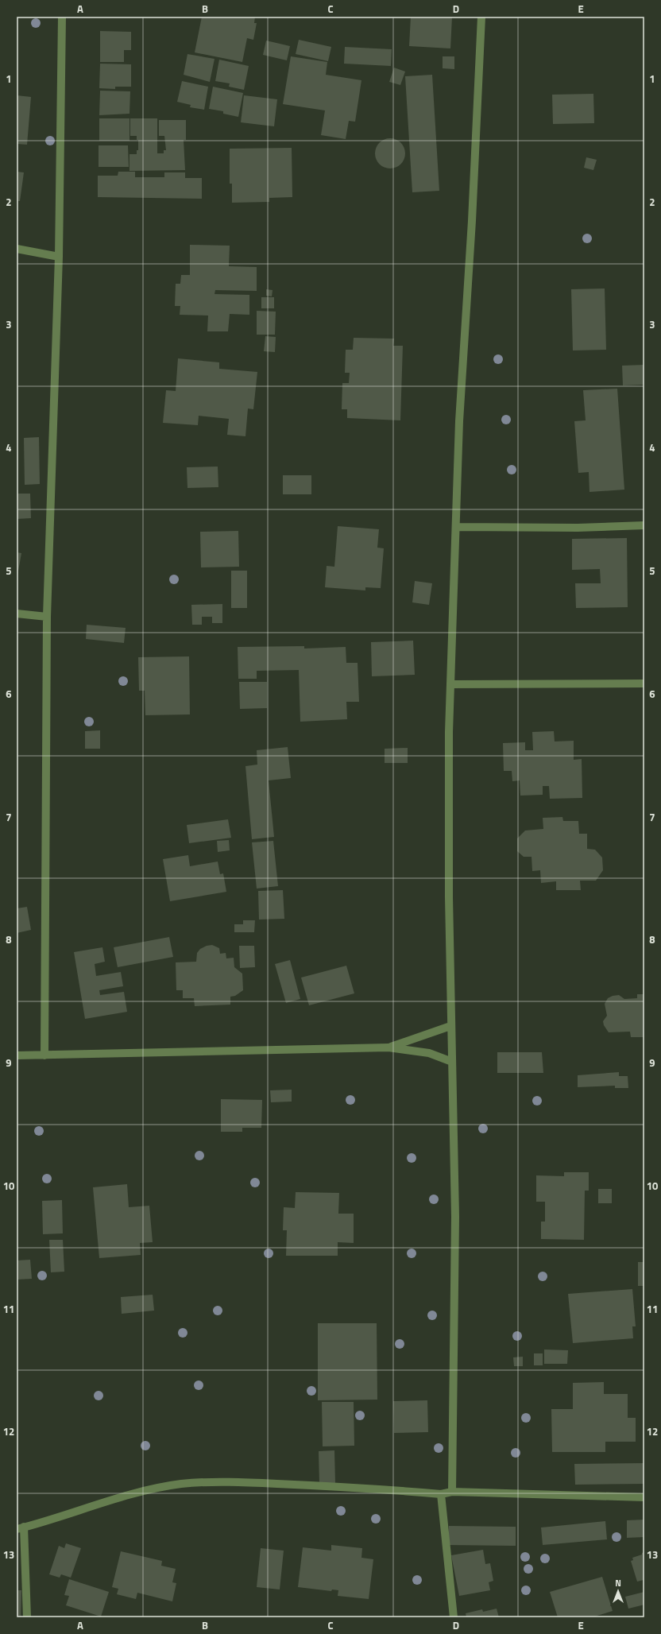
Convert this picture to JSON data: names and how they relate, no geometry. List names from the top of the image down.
{
  "north": "top",
  "grid": {
    "columns": [
      "A",
      "B",
      "C",
      "D",
      "E"
    ],
    "rows": [
      "1",
      "2",
      "3",
      "4",
      "5",
      "6",
      "7",
      "8",
      "9",
      "10",
      "11",
      "12",
      "13"
    ]
  }
}
